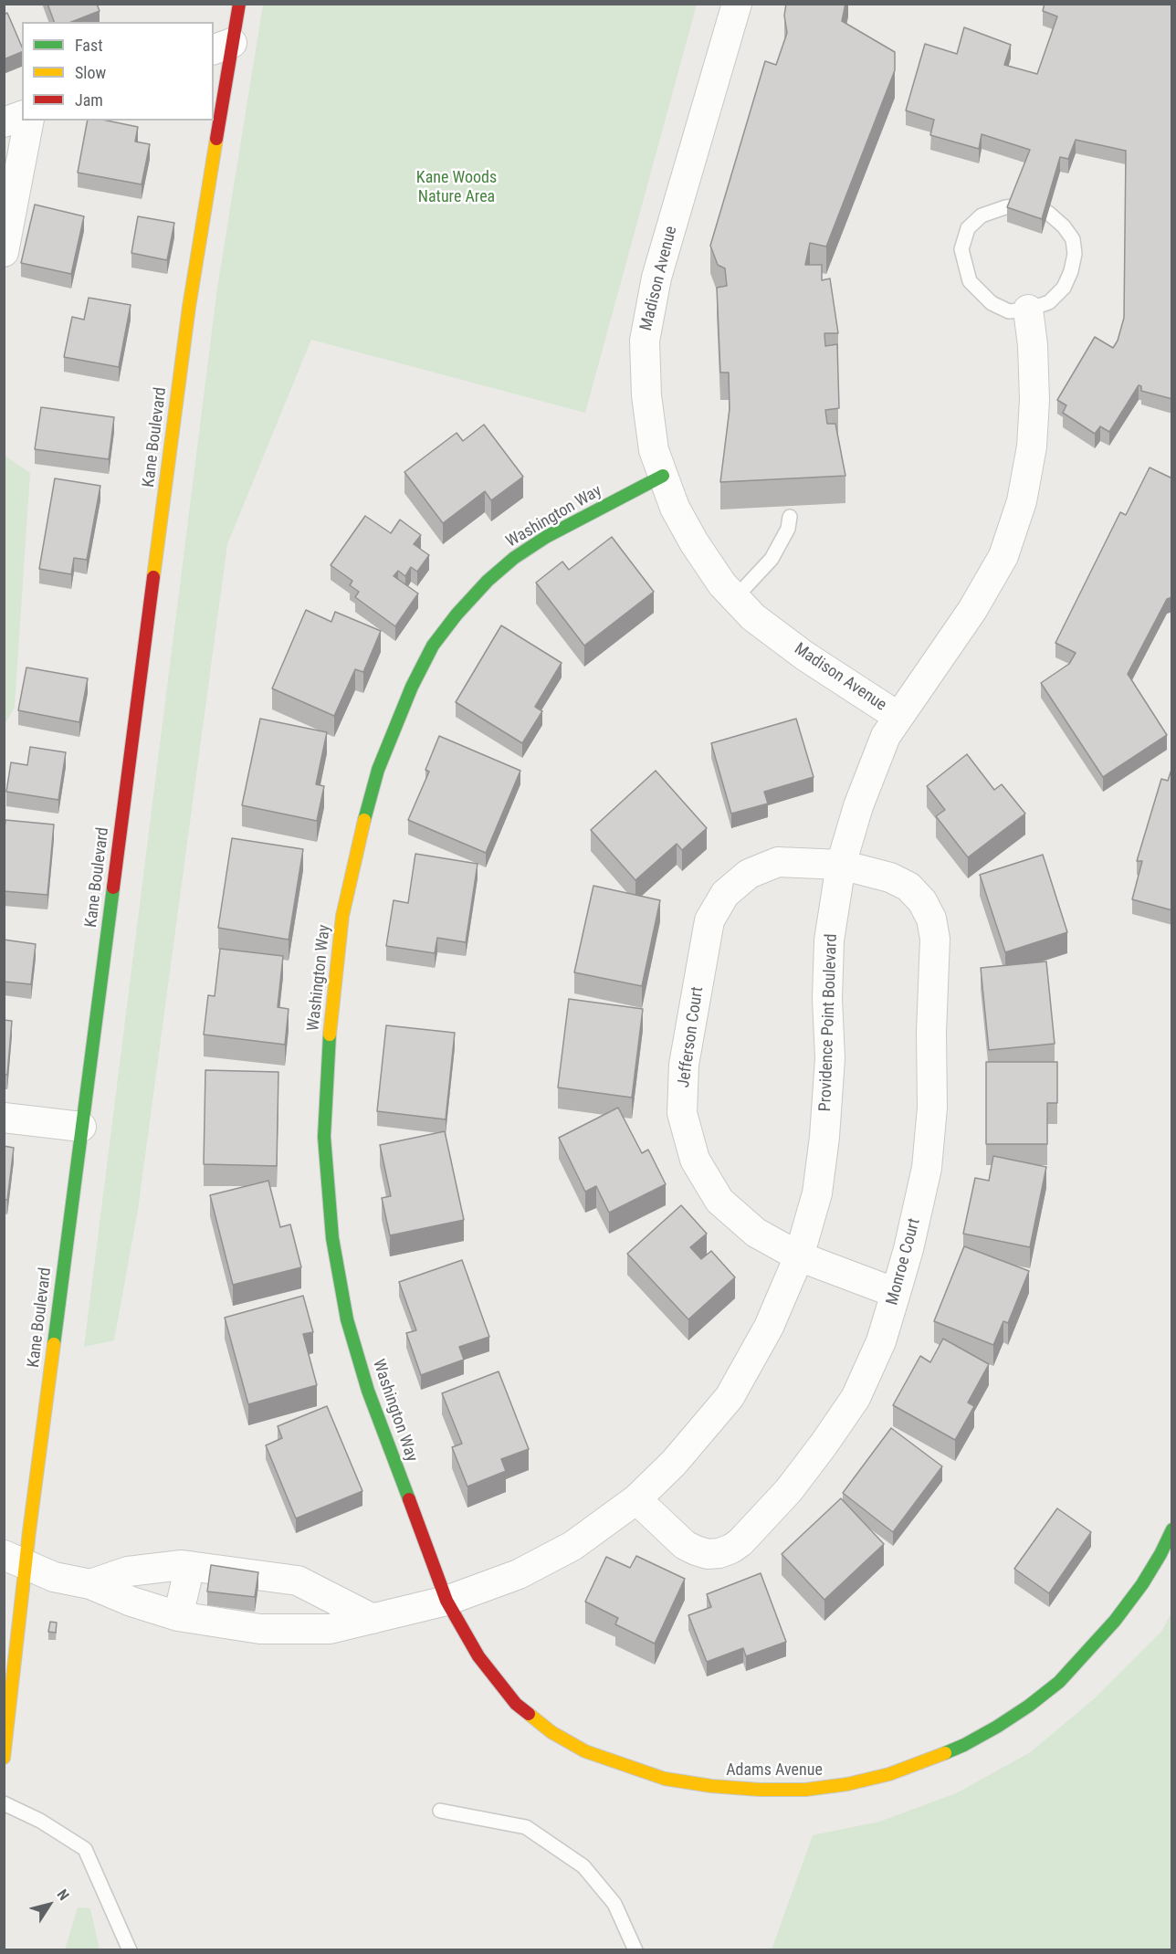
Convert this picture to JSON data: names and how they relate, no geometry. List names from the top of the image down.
{
  "streets": {
    "street": [
      "Madison Avenue",
      "Kane Boulevard",
      "Washington Way",
      "Providence Point Boulevard",
      "Jefferson Court",
      "Monroe Court",
      "Adams Avenue"
    ]
  },
  "crossings": [
    ["Madison Avenue", "Washington Way"],
    ["Madison Avenue", "Providence Point Boulevard"],
    ["Kane Boulevard", "Providence Point Boulevard"],
    ["Washington Way", "Providence Point Boulevard"],
    ["Washington Way", "Adams Avenue"],
    ["Providence Point Boulevard", "Jefferson Court"],
    ["Providence Point Boulevard", "Monroe Court"],
    ["Providence Point Boulevard", "Adams Avenue"],
    ["Jefferson Court", "Monroe Court"]
  ],
  "parks": ["Kane Woods Nature Area"],
  "legend": ["Fast", "Slow", "Jam"],
  "north": "top right"
}
